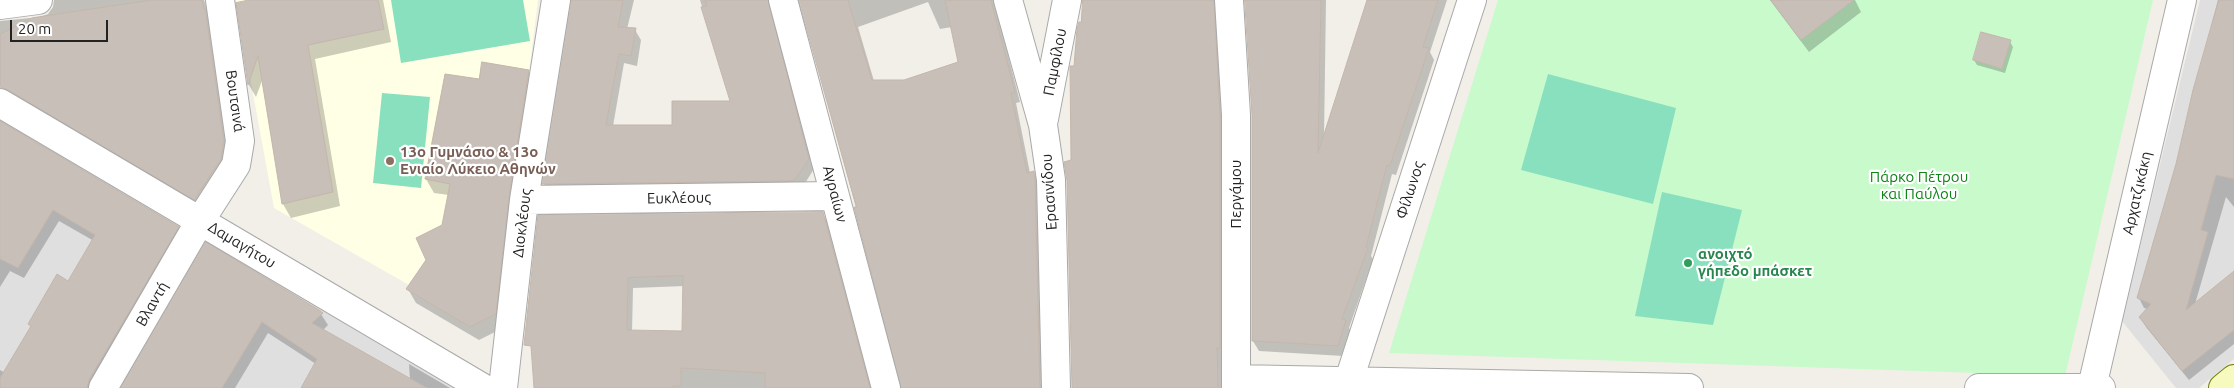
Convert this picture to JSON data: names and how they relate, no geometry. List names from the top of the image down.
{
  "streets": {
    "street": [
      "Παμφίλου",
      "Βουτσινά",
      "Φίλωνος",
      "Ερασινίδου",
      "Αρχατζικάκη",
      "Αγραίων",
      "Περγάμου",
      "Ευκλέους",
      "Διοκλέους",
      "Δαμαγήτου",
      "Βλαντή"
    ]
  },
  "crossings": [
    ["Παμφίλου", "Ερασινίδου"],
    ["Βουτσινά", "Δαμαγήτου"],
    ["Βουτσινά", "Βλαντή"],
    ["Αγραίων", "Ευκλέους"],
    ["Ευκλέους", "Διοκλέους"],
    ["Δαμαγήτου", "Βλαντή"]
  ],
  "parks": ["Πάρκο Πέτρου και Παύλου"],
  "places": ["13ο Γυμνάσιο & 13ο Ενιαίο Λύκειο Αθηνών", "ανοιχτό γήπεδο μπάσκετ"],
  "scale_bar": "20 m"
}
